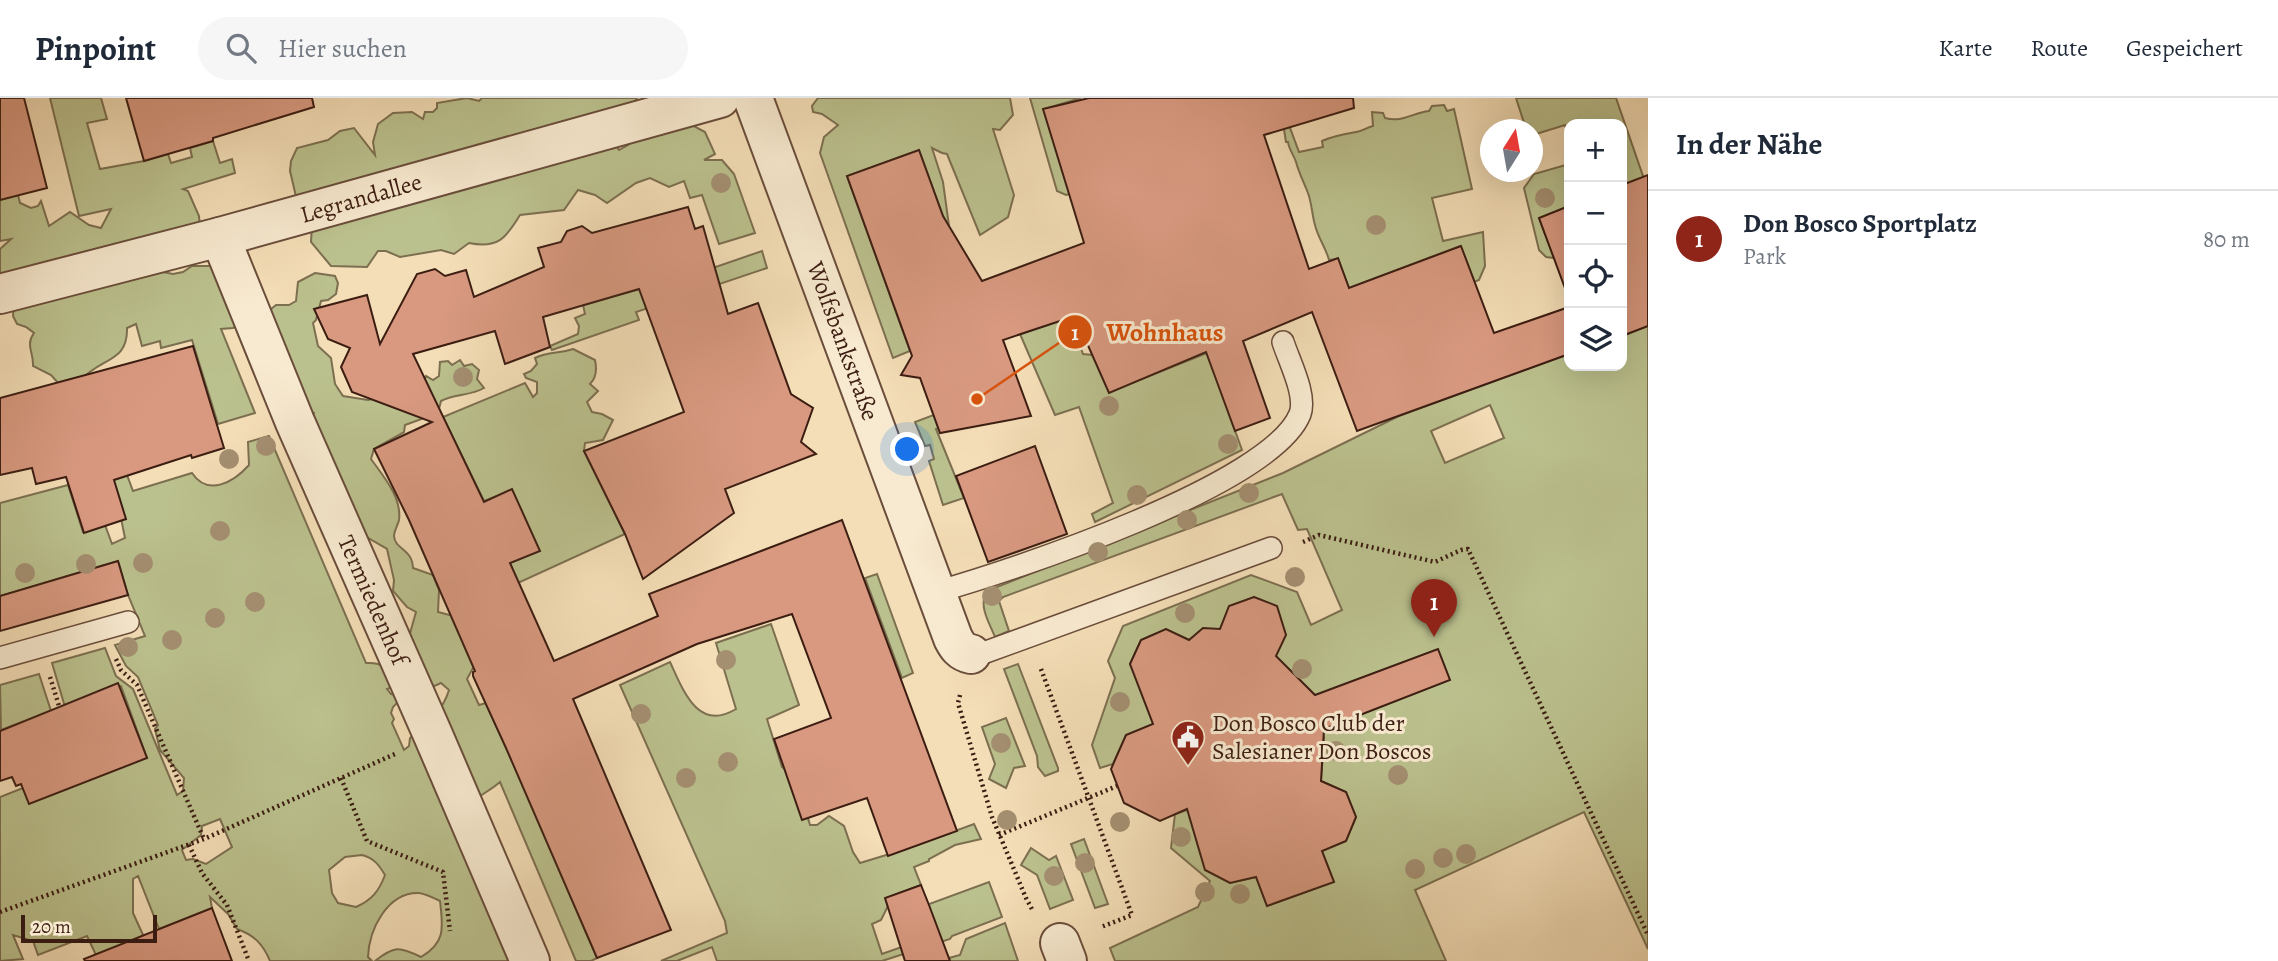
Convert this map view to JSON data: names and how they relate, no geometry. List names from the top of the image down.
{
  "streets": {
    "street": ["Legrandallee", "Wolfsbankstraße", "Termiedenhof"]
  },
  "crossings": [
    ["Legrandallee", "Termiedenhof"]
  ],
  "places": {
    "other": ["Wohnhaus"],
    "public building": ["Don Bosco Club der Salesianer Don Boscos"]
  },
  "scale_bar": "20 m",
  "north": "top",
  "page": {
    "header": "Pinpoint",
    "search": "Hier suchen",
    "nav": ["Karte", "Route", "Gespeichert"],
    "heading": "In der Nähe",
    "map_buttons": ["+", "−"],
    "list": [
      {
        "mark": "1",
        "name": "Don Bosco Sportplatz",
        "note": "Park",
        "value": "80 m"
      }
    ],
    "pins": "1",
    "scale": "20 m"
  }
}
